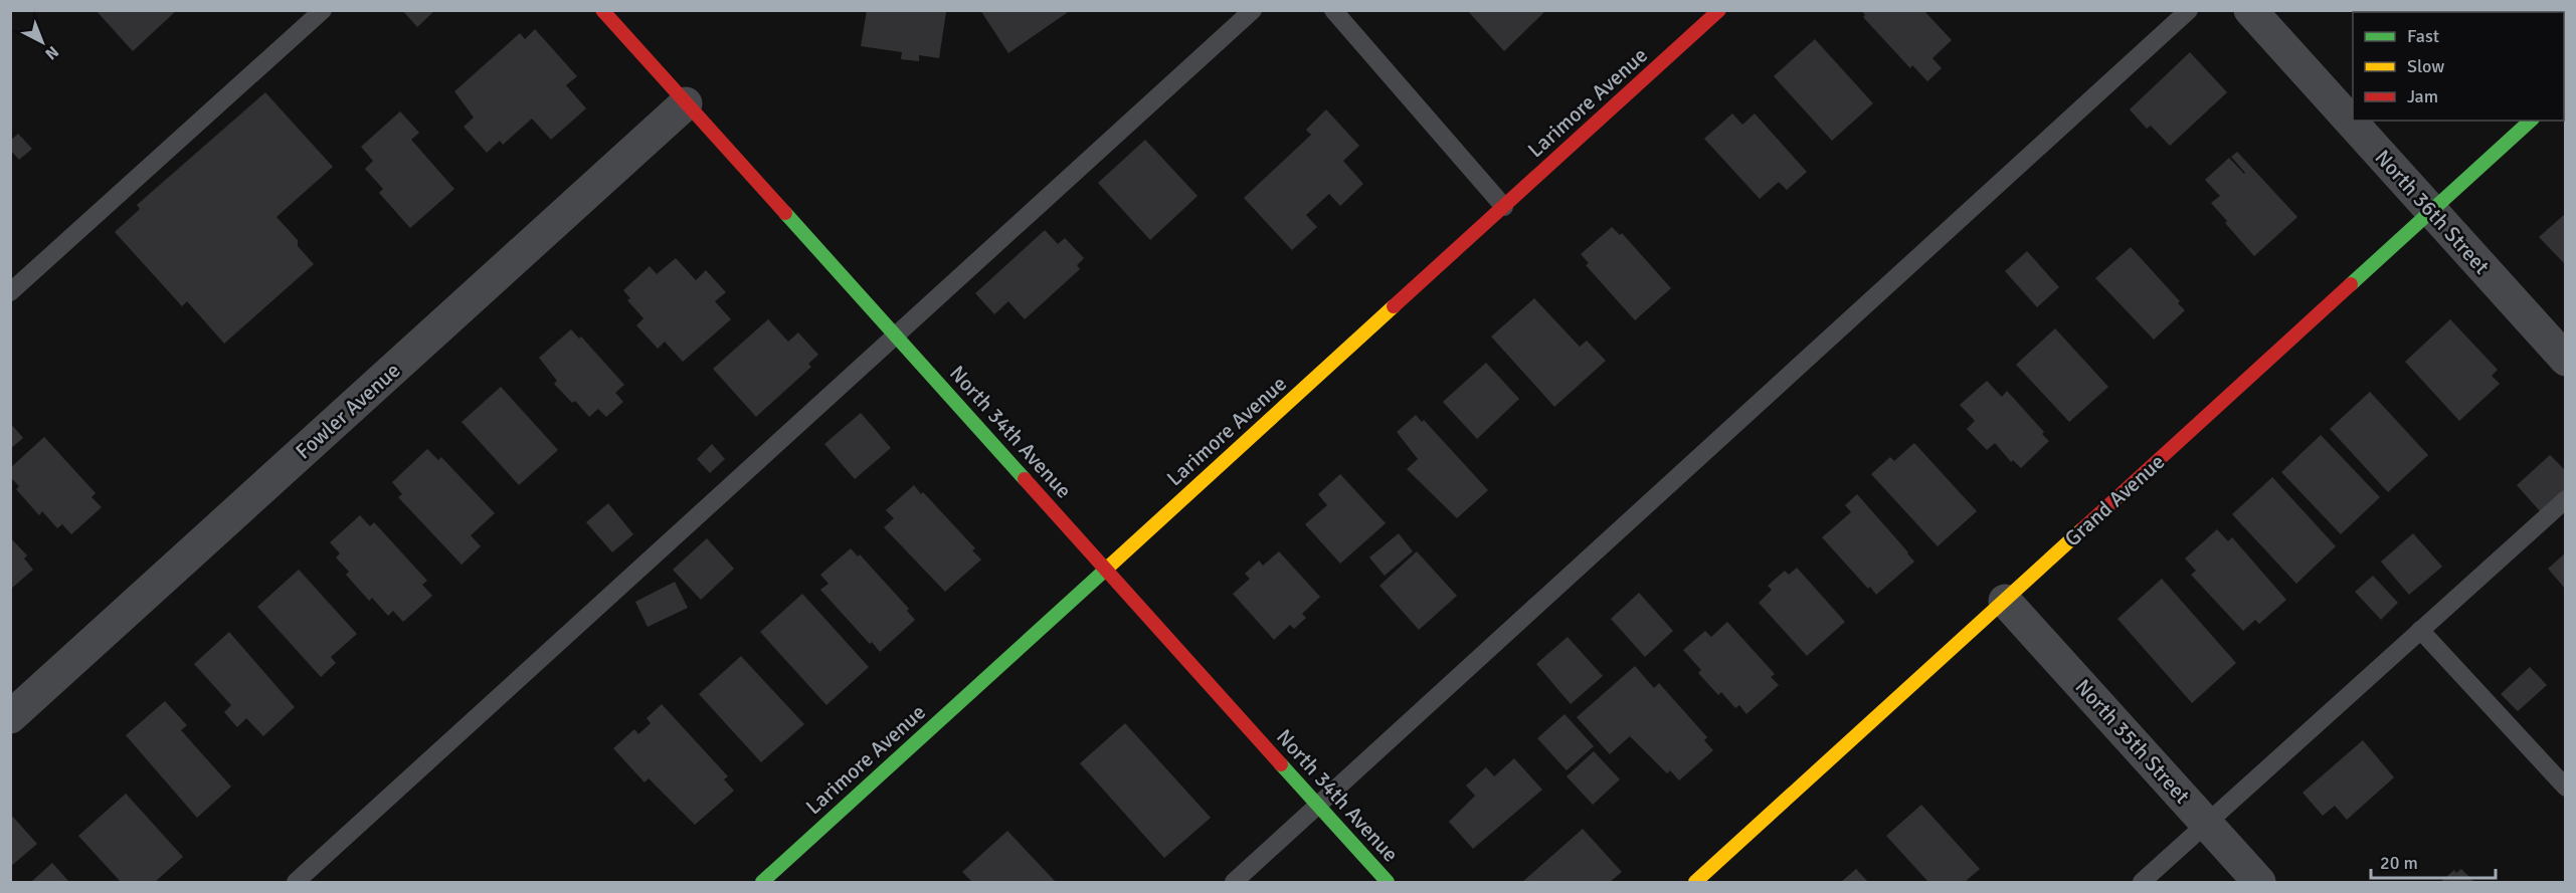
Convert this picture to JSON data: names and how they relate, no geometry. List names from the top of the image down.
{
  "streets": {
    "street": [
      "Larimore Avenue",
      "North 36th Street",
      "Fowler Avenue",
      "North 34th Avenue",
      "Grand Avenue",
      "North 35th Street"
    ]
  },
  "crossings": [
    ["Larimore Avenue", "North 34th Avenue"],
    ["North 36th Street", "Grand Avenue"],
    ["Fowler Avenue", "North 34th Avenue"],
    ["Grand Avenue", "North 35th Street"]
  ],
  "legend": ["Fast", "Slow", "Jam"],
  "scale_bar": "20 m",
  "north": "bottom right"
}
